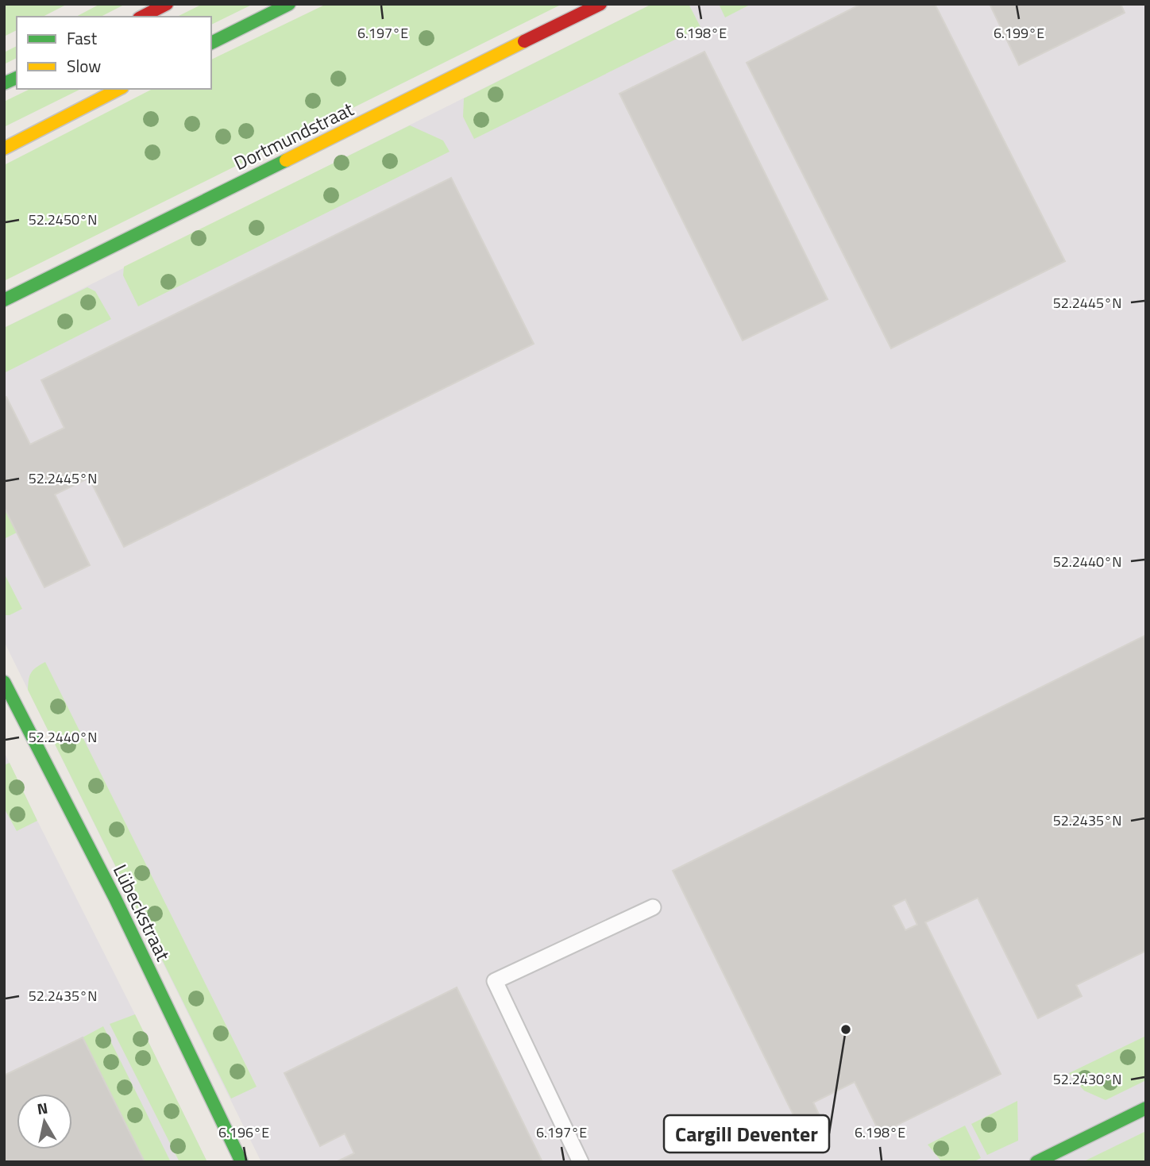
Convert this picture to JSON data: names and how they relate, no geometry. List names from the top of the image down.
{
  "streets": {
    "street": ["Dortmundstraat", "Lübeckstraat"]
  },
  "places": ["Cargill Deventer"],
  "legend": ["Fast", "Slow"],
  "north": "top",
  "coordinates": [
    "6.199°E",
    "6.197°E",
    "6.198°E",
    "52.2450°N",
    "52.2445°N",
    "52.2440°N",
    "52.2435°N",
    "52.2430°N",
    "6.196°E"
  ]
}
